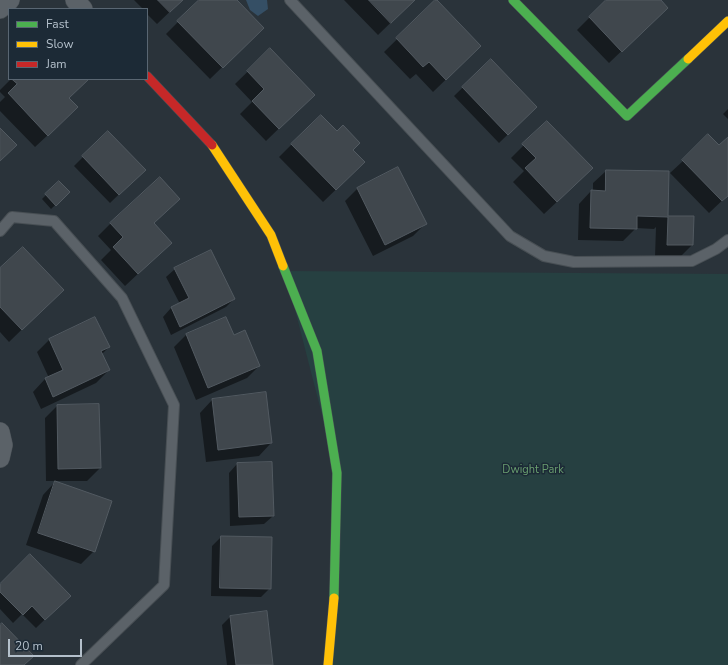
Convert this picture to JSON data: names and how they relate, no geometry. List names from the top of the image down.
{
  "parks": ["Dwight Park"],
  "legend": ["Fast", "Slow", "Jam"],
  "scale_bar": "20 m"
}
